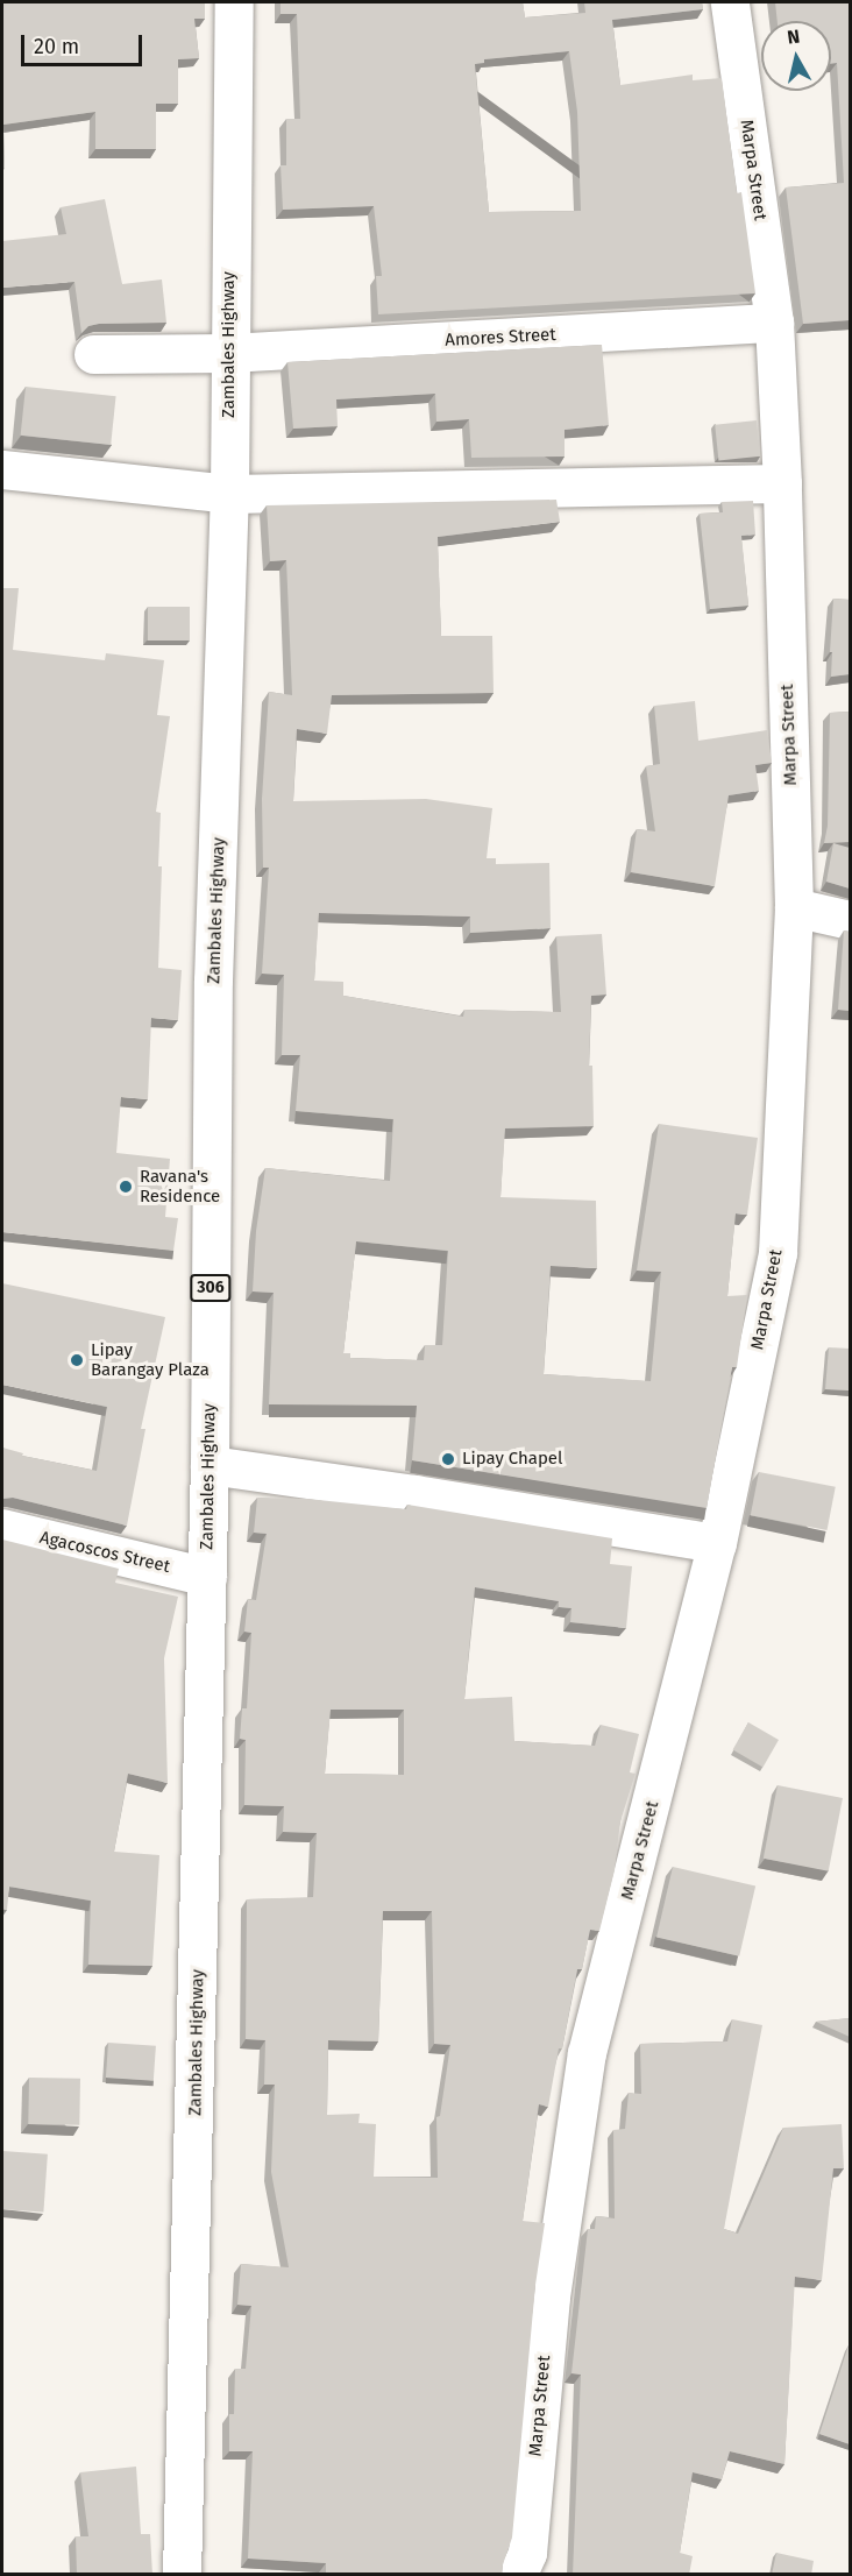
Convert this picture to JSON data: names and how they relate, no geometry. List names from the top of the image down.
{
  "streets": {
    "street": [
      "Marpa Street",
      "Amores Street",
      "Zambales Highway",
      "306",
      "Agacoscos Street"
    ]
  },
  "crossings": [
    ["Marpa Street", "Amores Street"],
    ["Amores Street", "Zambales Highway"],
    ["Zambales Highway", "Agacoscos Street"]
  ],
  "places": ["Ravana's Residence", "Lipay Barangay Plaza", "Lipay Chapel"],
  "scale_bar": "20 m",
  "north": "top"
}
